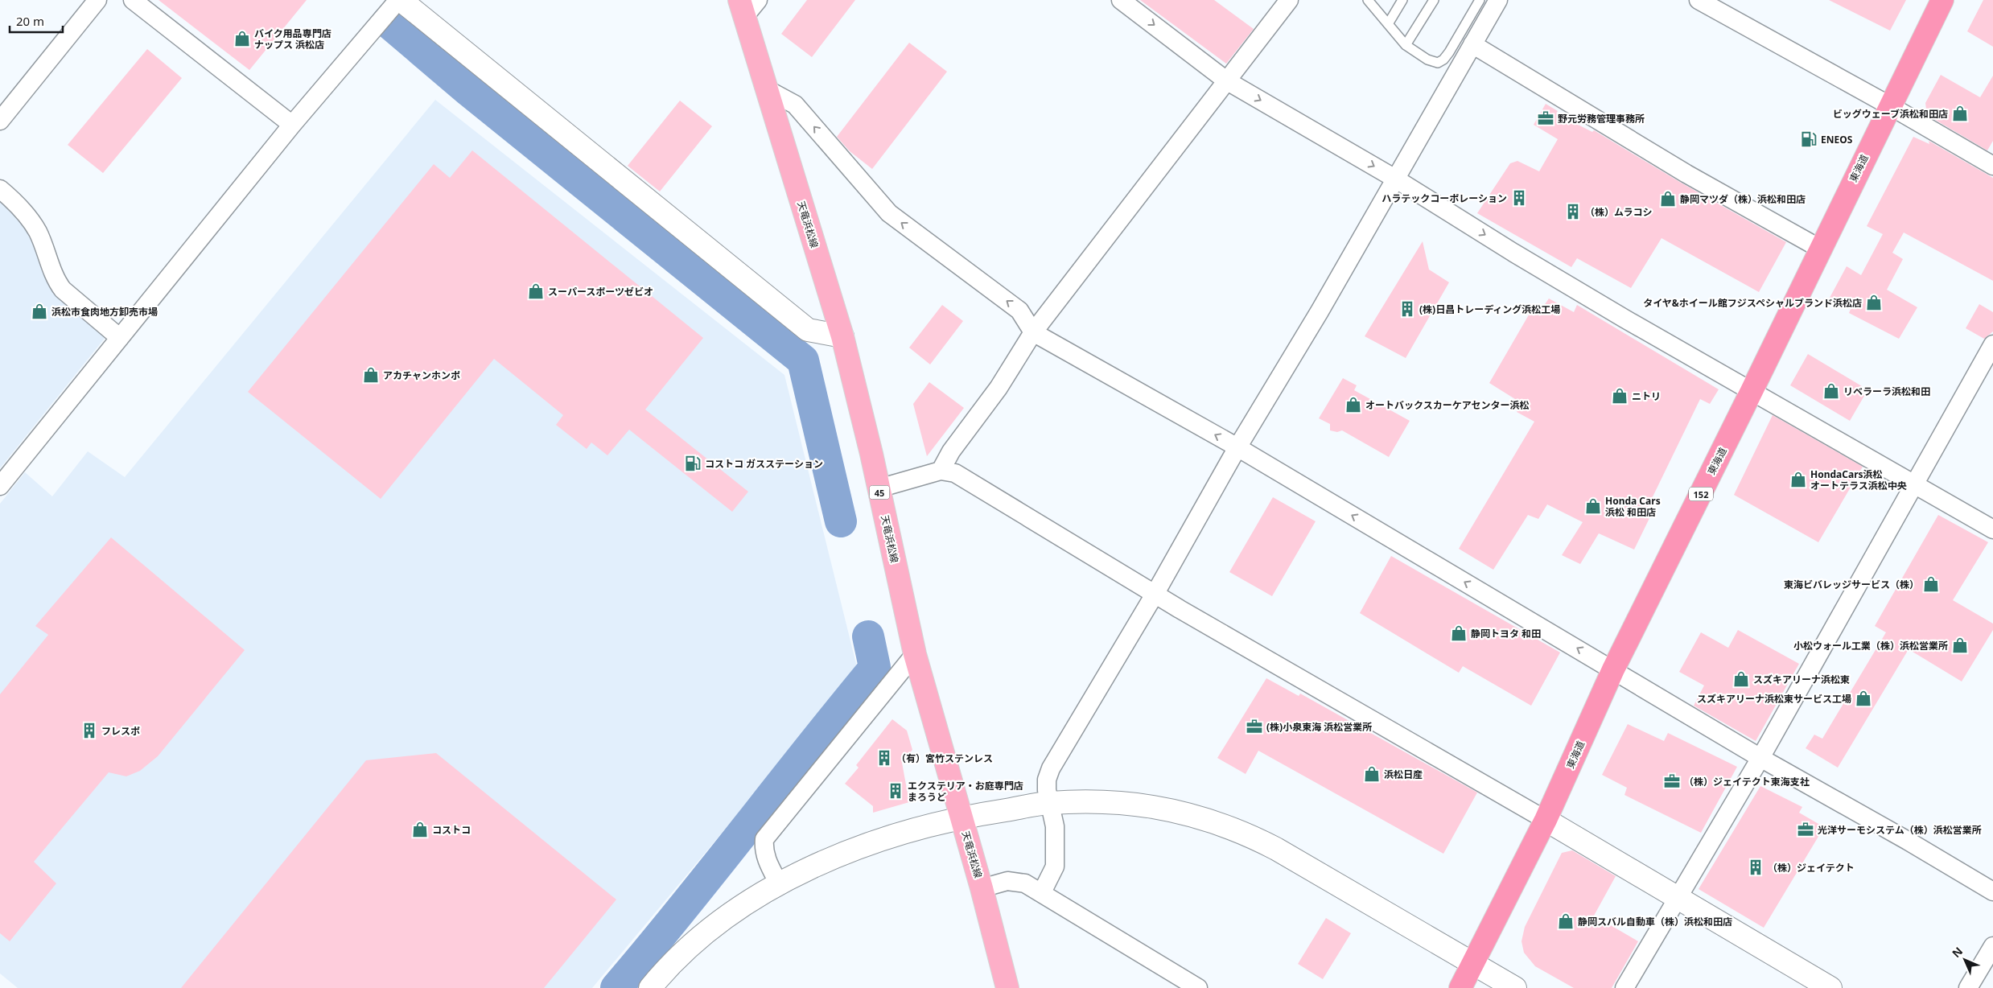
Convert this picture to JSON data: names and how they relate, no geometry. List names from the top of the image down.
{
  "streets": {
    "highway": ["東海道", "152"],
    "main road": ["天竜浜松線", "45"]
  },
  "places": {
    "shop": [
      "バイク用品専門店 ナップス 浜松店",
      "ビッグウェーブ浜松和田店",
      "静岡マツダ（株）浜松和田店",
      "スーパースポーツゼビオ",
      "タイヤ&ホイール館フジスペシャルブランド浜松店",
      "浜松市食肉地方卸売市場",
      "アカチャンホンポ",
      "リベラーラ浜松和田",
      "ニトリ",
      "オートバックスカーケアセンター浜松",
      "HondaCars浜松 オートテラス浜松中央",
      "Honda Cars 浜松 和田店",
      "東海ビバレッジサービス（株）",
      "静岡トヨタ 和田",
      "小松ウォール工業（株）浜松営業所",
      "スズキアリーナ浜松東",
      "スズキアリーナ浜松東サービス工場",
      "浜松日産",
      "コストコ",
      "静岡スバル自動車（株）浜松和田店"
    ],
    "office": [
      "野元労務管理事務所",
      "(株)小泉東海 浜松営業所",
      "（株）ジェイテクト東海支社",
      "光洋サーモシステム（株）浜松営業所"
    ],
    "fuel station": ["ENEOS", "コストコ ガスステーション"],
    "building": [
      "ハラテックコーポレーション",
      "（株）ムラコシ",
      "(株)日昌トレーディング浜松工場",
      "フレスポ",
      "（有）宮竹ステンレス",
      "エクステリア・お庭専門店 まろうど",
      "（株）ジェイテクト"
    ]
  },
  "scale_bar": "20 m",
  "north": "top left"
}
